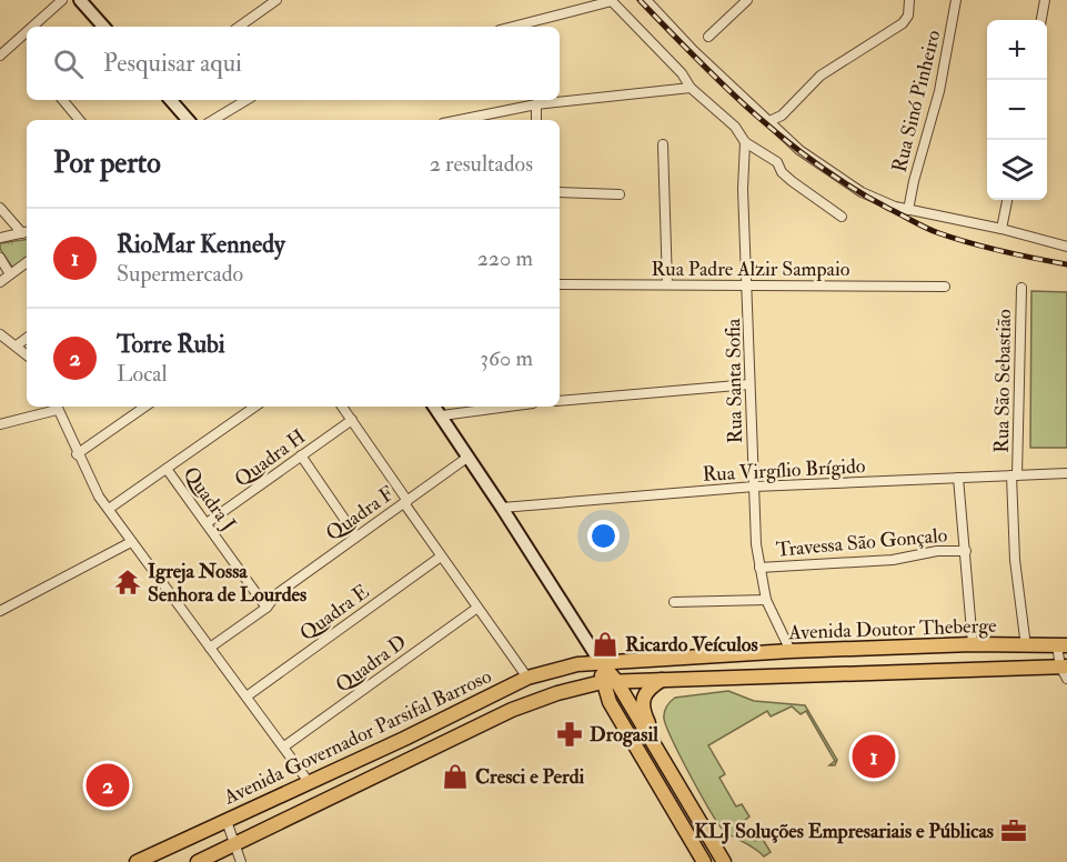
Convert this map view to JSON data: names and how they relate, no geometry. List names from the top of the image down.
{
  "streets": {
    "main road": ["Avenida Doutor Theberge", "Avenida Governador Parsifal Barroso"],
    "street": [
      "Rua Sinó Pinheiro",
      "Rua Padre Alzir Sampaio",
      "Rua Santa Sofia",
      "Rua São Sebastião",
      "Quadra H",
      "Rua Virgílio Brígido",
      "Quadra J",
      "Quadra F",
      "Travessa São Gonçalo",
      "Quadra E",
      "Quadra D"
    ]
  },
  "crossings": [
    ["Rua Padre Alzir Sampaio", "Rua Santa Sofia"],
    ["Rua Santa Sofia", "Rua Virgílio Brígido"],
    ["Rua Santa Sofia", "Travessa São Gonçalo"],
    ["Rua Santa Sofia", "Avenida Doutor Theberge"],
    ["Rua São Sebastião", "Rua Virgílio Brígido"],
    ["Rua São Sebastião", "Avenida Doutor Theberge"],
    ["Quadra H", "Quadra J"],
    ["Quadra J", "Quadra F"],
    ["Avenida Doutor Theberge", "Avenida Governador Parsifal Barroso"]
  ],
  "places": {
    "temple": ["Igreja Nossa Senhora de Lourdes"],
    "shop": ["Ricardo Veículos", "Cresci e Perdi"],
    "pharmacy": ["Drogasil"],
    "office": ["KLJ Soluções Empresariais e Públicas"]
  },
  "page": {
    "map_buttons": ["+", "−"],
    "search": "Pesquisar aqui",
    "heading": ["Por perto", "2 resultados"],
    "list": [
      {
        "mark": "1",
        "name": "RioMar Kennedy",
        "note": "Supermercado",
        "value": "220 m"
      },
      {
        "mark": "2",
        "name": "Torre Rubi",
        "note": "Local",
        "value": "360 m"
      }
    ],
    "pins": ["1", "2"]
  }
}
